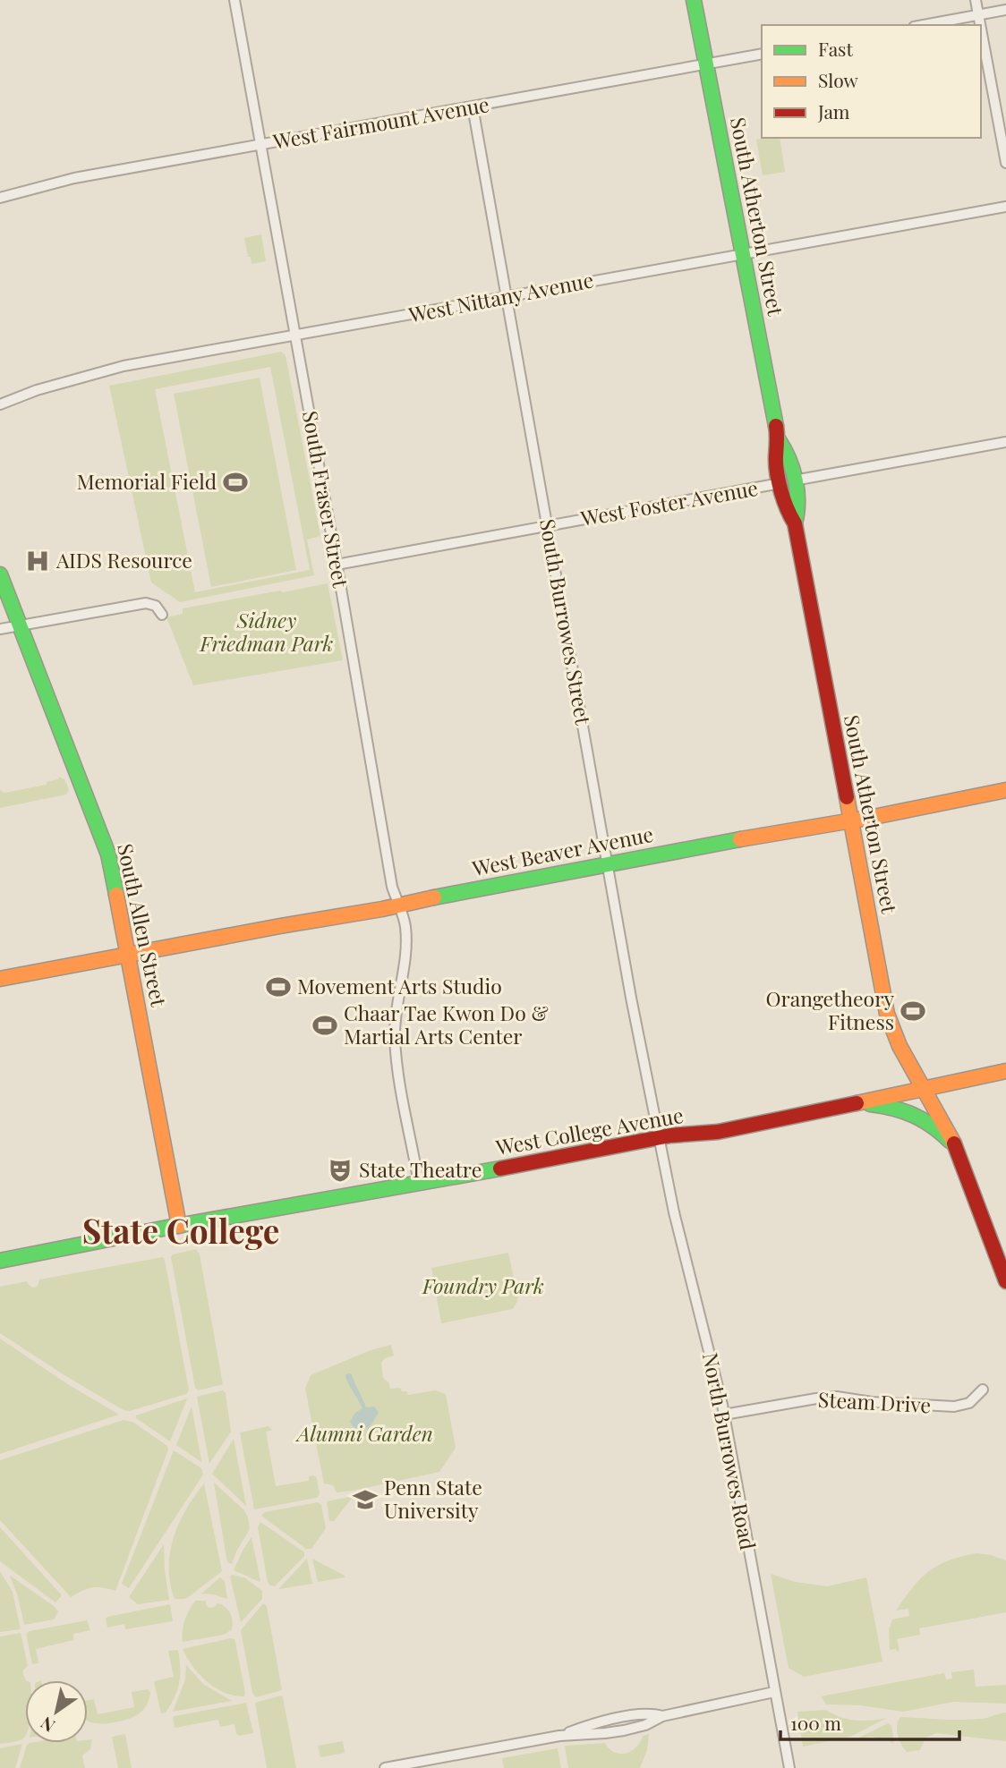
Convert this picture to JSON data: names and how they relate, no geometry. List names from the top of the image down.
{
  "streets": {
    "main road": [
      "South Atherton Street",
      "West Beaver Avenue",
      "South Allen Street",
      "West College Avenue"
    ],
    "street": [
      "West Fairmount Avenue",
      "West Nittany Avenue",
      "South Fraser Street",
      "West Foster Avenue",
      "South Burrowes Street",
      "Steam Drive",
      "North Burrowes Road"
    ]
  },
  "crossings": [
    ["West Fairmount Avenue", "South Atherton Street"],
    ["West Fairmount Avenue", "South Fraser Street"],
    ["West Fairmount Avenue", "South Burrowes Street"],
    ["South Atherton Street", "West Nittany Avenue"],
    ["South Atherton Street", "West Foster Avenue"],
    ["South Atherton Street", "West Beaver Avenue"],
    ["South Atherton Street", "West College Avenue"],
    ["West Nittany Avenue", "South Fraser Street"],
    ["West Nittany Avenue", "South Burrowes Street"],
    ["South Fraser Street", "West Foster Avenue"],
    ["South Fraser Street", "West Beaver Avenue"],
    ["South Fraser Street", "West College Avenue"],
    ["West Foster Avenue", "South Burrowes Street"],
    ["South Burrowes Street", "West Beaver Avenue"],
    ["South Burrowes Street", "West College Avenue"],
    ["South Burrowes Street", "North Burrowes Road"],
    ["West Beaver Avenue", "South Allen Street"],
    ["South Allen Street", "West College Avenue"],
    ["West College Avenue", "North Burrowes Road"],
    ["Steam Drive", "North Burrowes Road"]
  ],
  "districts": ["State College"],
  "parks": ["Sidney Friedman Park", "Foundry Park", "Alumni Garden"],
  "places": {
    "sports": [
      "Memorial Field",
      "Movement Arts Studio",
      "Orangetheory Fitness",
      "Chaar Tae Kwon Do & Martial Arts Center"
    ],
    "hospital": ["AIDS Resource"],
    "theatre": ["State Theatre"],
    "school or university": ["Penn State University"]
  },
  "legend": ["Fast", "Slow", "Jam"],
  "scale_bar": "100 m",
  "north": "bottom left"
}
